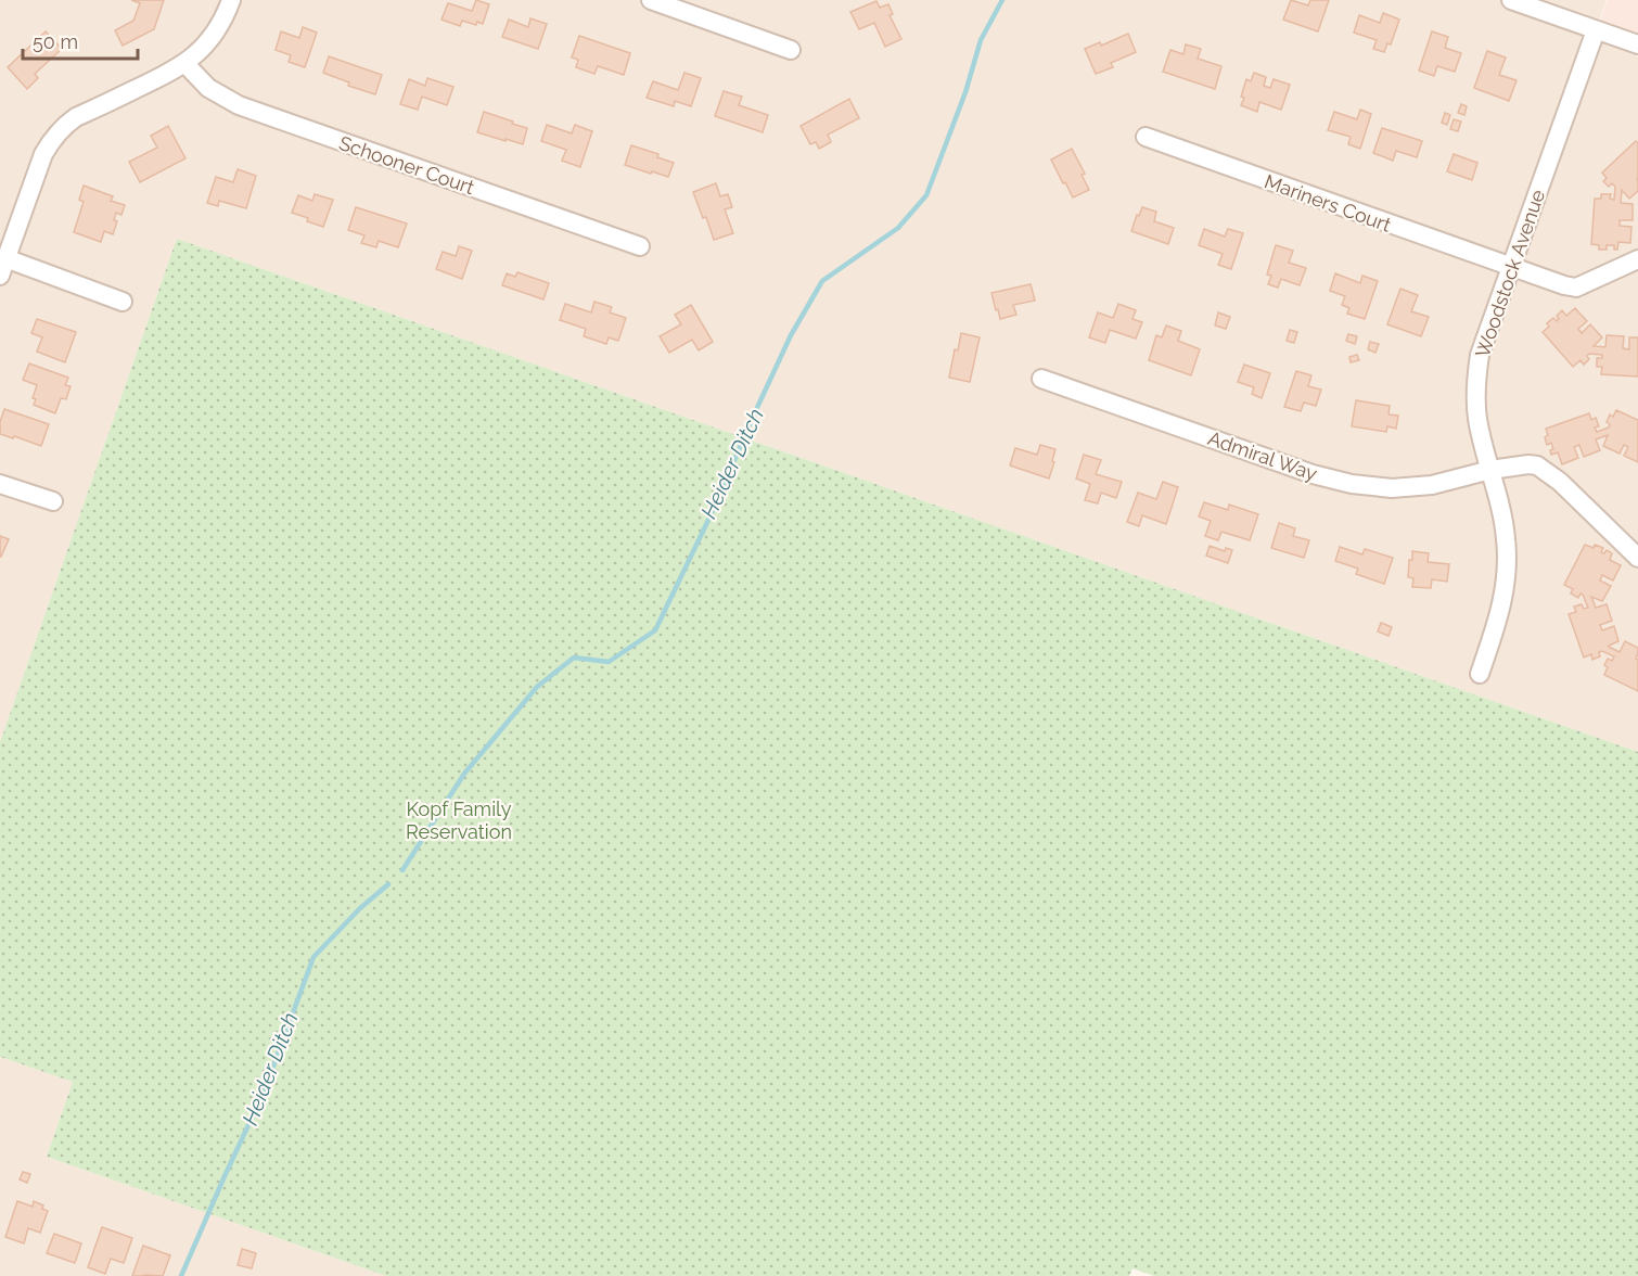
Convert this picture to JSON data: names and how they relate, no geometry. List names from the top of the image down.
{
  "streets": {
    "street": [
      "Schooner Court",
      "Mariners Court",
      "Woodstock Avenue",
      "Admiral Way"
    ]
  },
  "crossings": [
    ["Mariners Court", "Woodstock Avenue"],
    ["Woodstock Avenue", "Admiral Way"]
  ],
  "water": ["Heider Ditch"],
  "parks": ["Kopf Family Reservation"],
  "scale_bar": "50 m"
}
